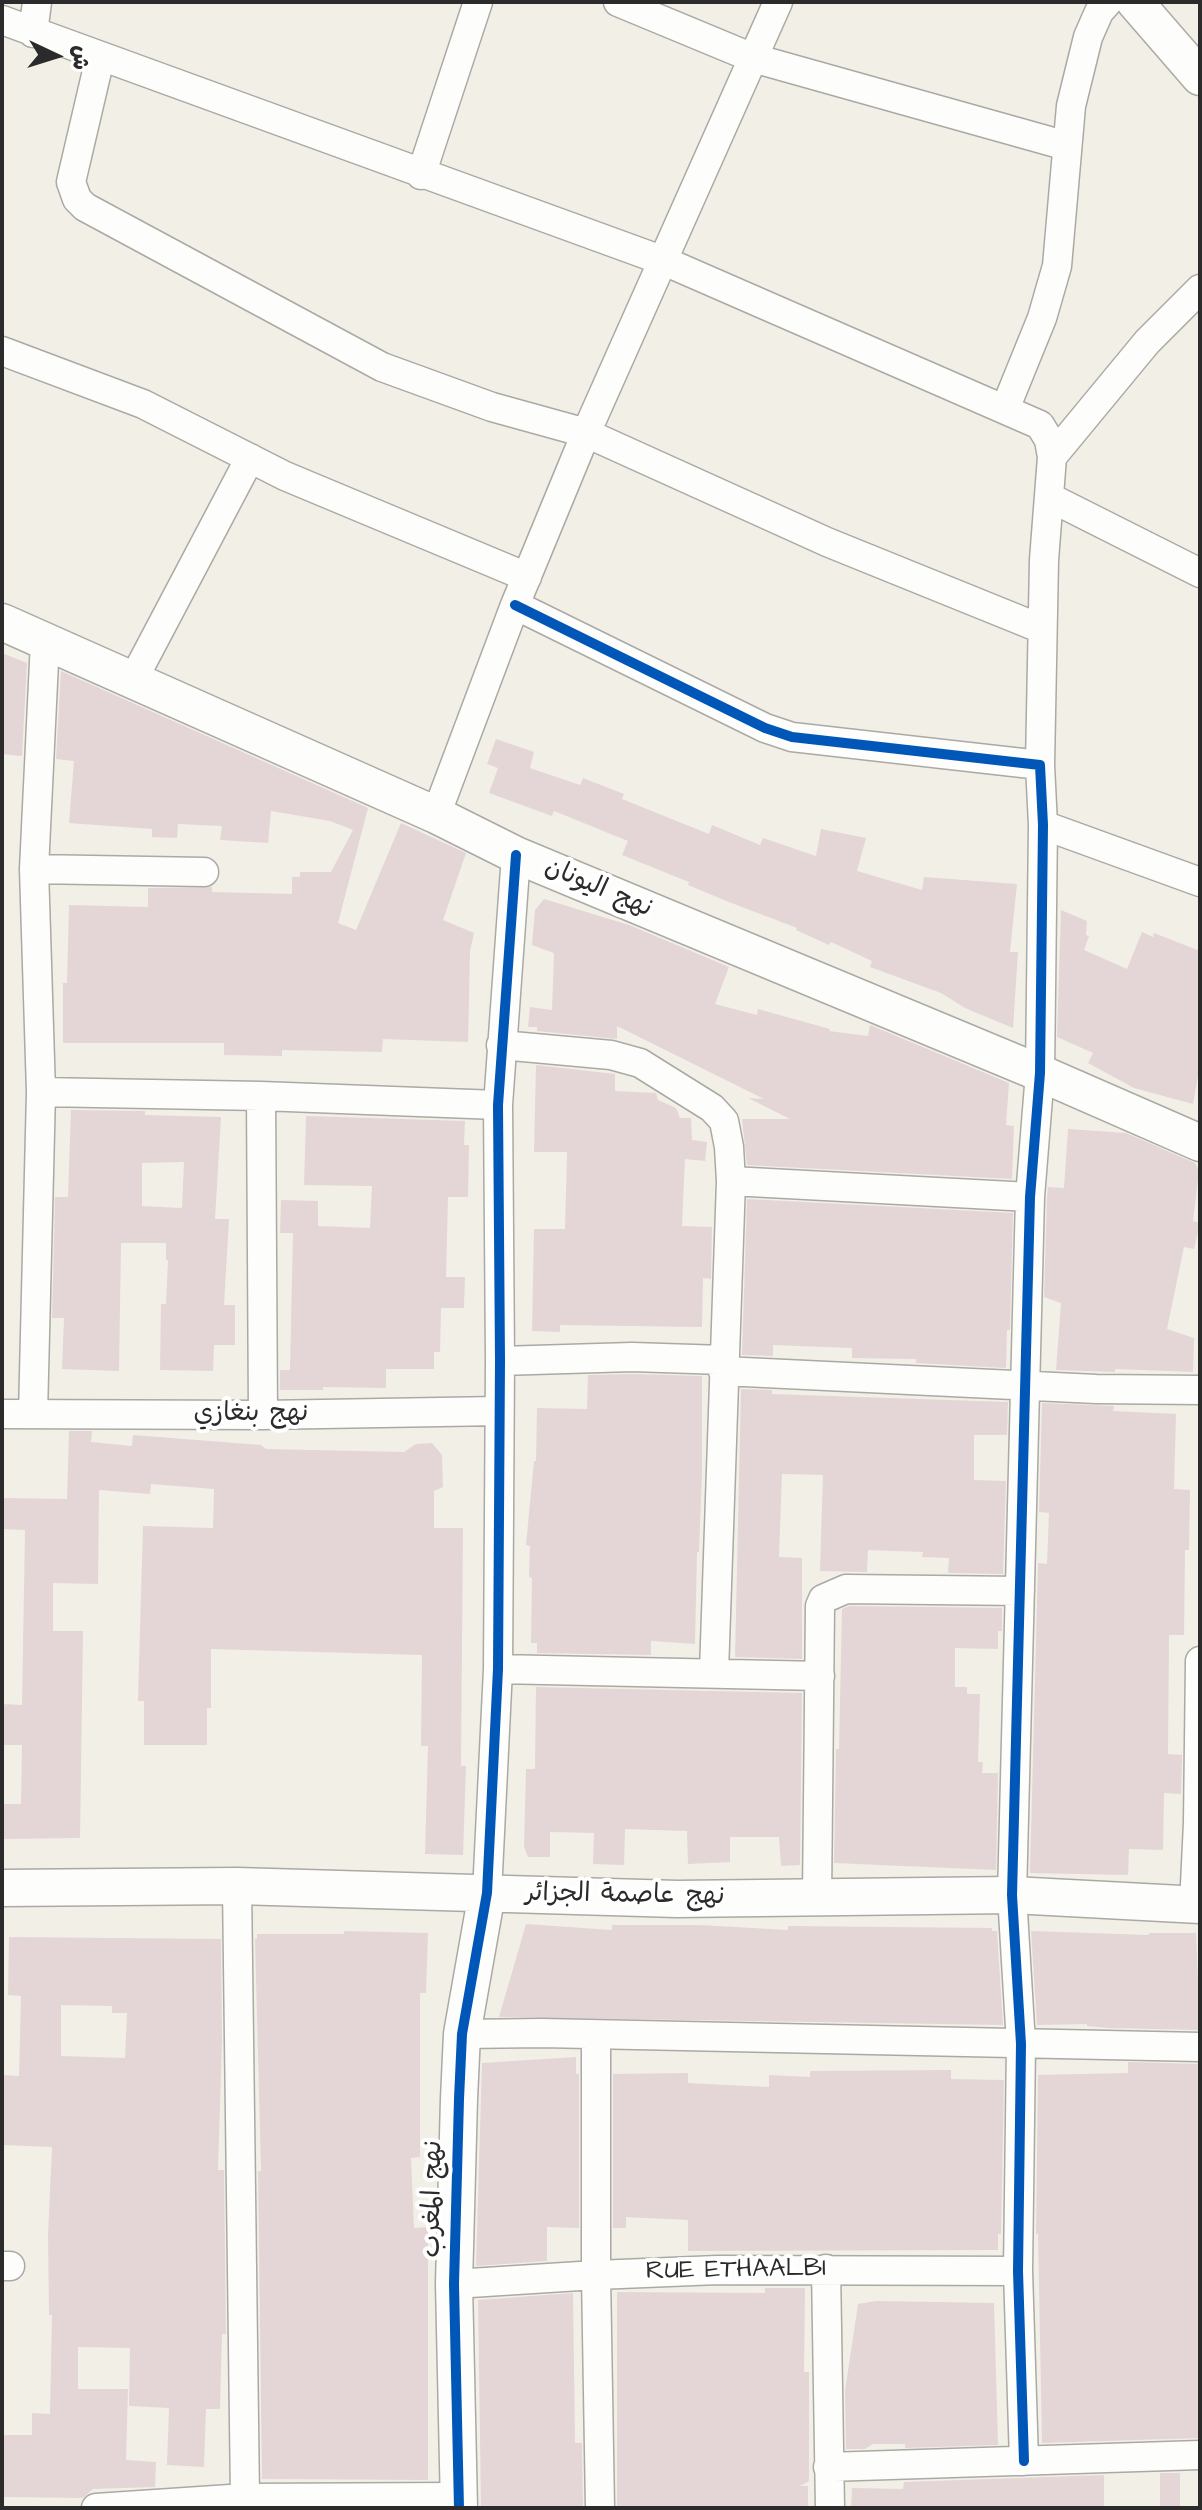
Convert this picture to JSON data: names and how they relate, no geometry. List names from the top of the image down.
{
  "streets": {
    "street": [
      "نهج اليونان",
      "نهج بنغازي",
      "نهج عاصمة الجزائر",
      "نهج المغرب",
      "RUE ETHAALBI"
    ]
  },
  "crossings": [
    ["نهج عاصمة الجزائر", "نهج المغرب"],
    ["نهج المغرب", "RUE ETHAALBI"]
  ],
  "north": "right"
}
